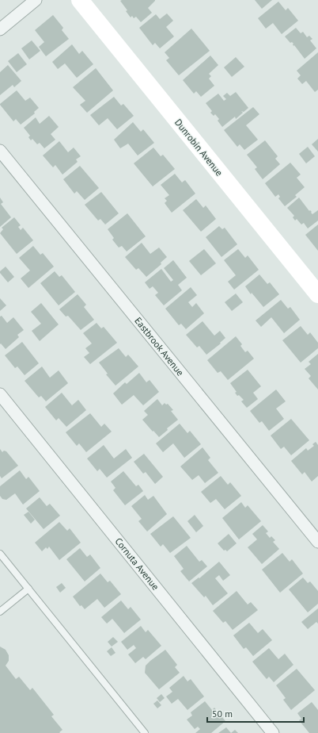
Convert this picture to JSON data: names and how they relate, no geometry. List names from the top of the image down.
{
  "streets": {
    "street": ["Dunrobin Avenue", "Eastbrook Avenue", "Cornuta Avenue"]
  },
  "scale_bar": "50 m"
}
